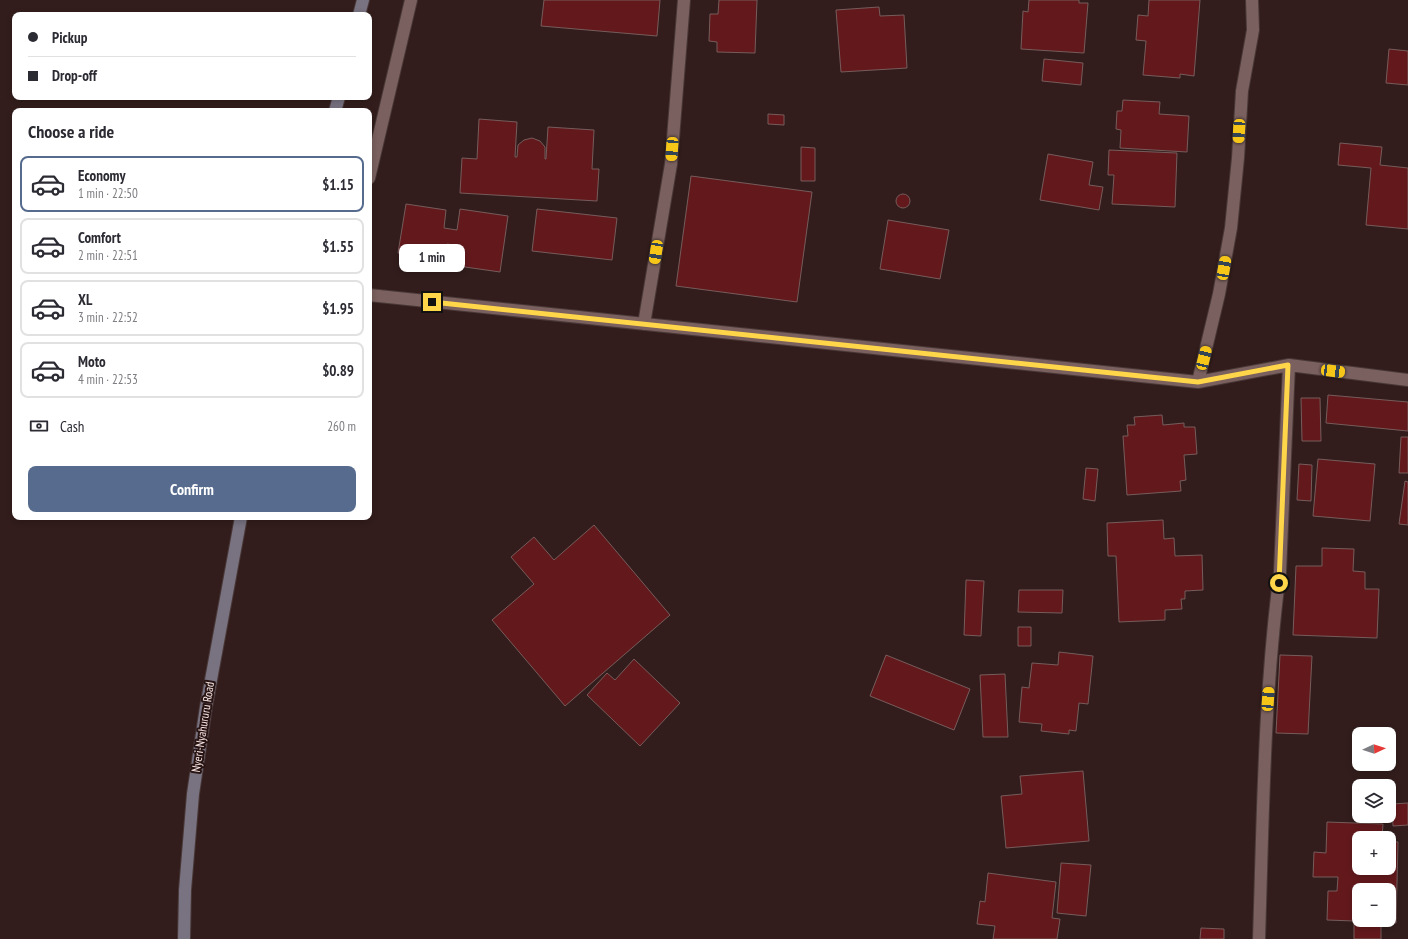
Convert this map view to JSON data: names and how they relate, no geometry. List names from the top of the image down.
{
  "streets": {
    "main road": ["Nyeri-Nyahururu Road"]
  },
  "north": "right",
  "page": {
    "banner": ["Pickup", "Drop-off"],
    "heading": "Choose a ride",
    "list": [
      {
        "name": "Economy",
        "note": "1 min · 22:50",
        "value": "$1.15"
      },
      {
        "name": "Comfort",
        "note": "2 min · 22:51",
        "value": "$1.55"
      },
      {
        "name": "XL",
        "note": "3 min · 22:52",
        "value": "$1.95"
      },
      {
        "name": "Moto",
        "note": "4 min · 22:53",
        "value": "$0.89"
      }
    ],
    "bubble": "1 min",
    "pay": ["Cash", "260 m"],
    "buttons": "Confirm",
    "map_buttons": ["+", "−"]
  }
}
